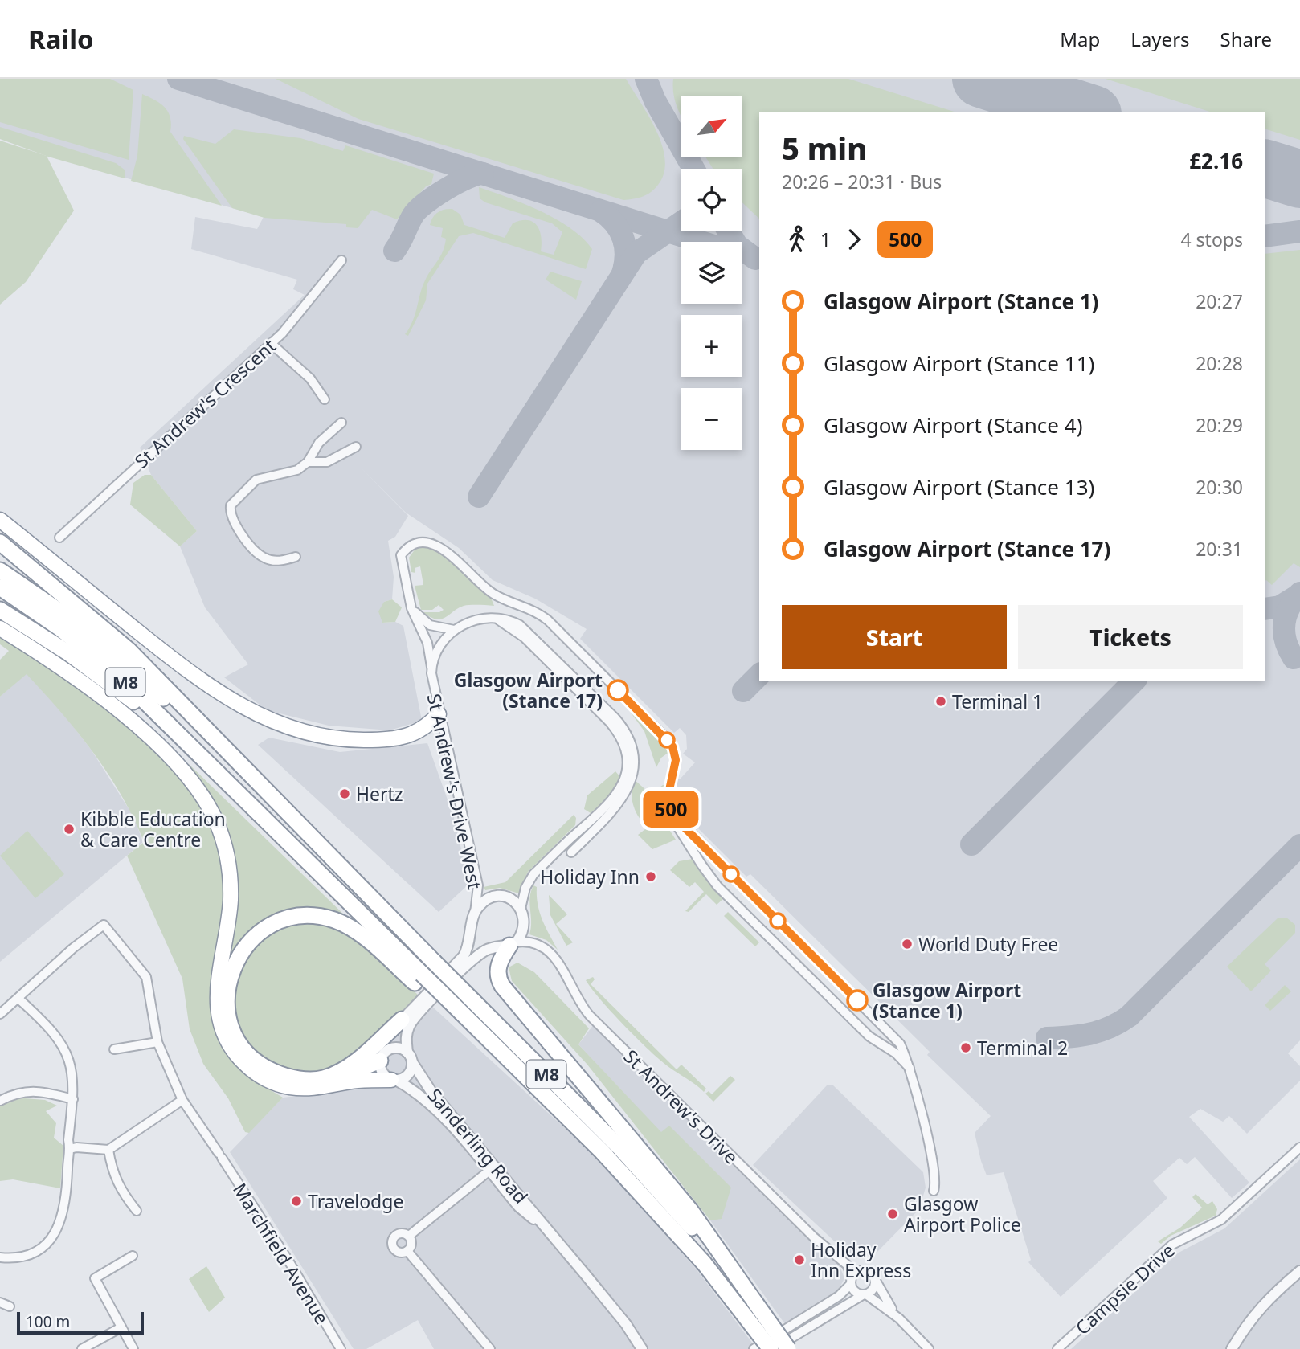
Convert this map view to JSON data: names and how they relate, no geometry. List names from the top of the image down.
{
  "streets": {
    "highway": ["M8"],
    "street": [
      "St Andrew's Crescent",
      "St Andrew's Drive West",
      "St Andrew's Drive",
      "Sanderling Road",
      "Marchfield Avenue",
      "Campsie Drive"
    ]
  },
  "places": [
    "Glasgow Airport (Stance 17)",
    "Terminal 1",
    "Hertz",
    "Kibble Education & Care Centre",
    "Holiday Inn",
    "World Duty Free",
    "Glasgow Airport (Stance 1)",
    "Terminal 2",
    "Travelodge",
    "Glasgow Airport Police",
    "Holiday Inn Express"
  ],
  "lines": ["bus line 500"],
  "scale_bar": "100 m",
  "north": "top right",
  "page": {
    "header": "Railo",
    "nav": ["Map", "Layers", "Share"],
    "on_map": "500",
    "map_buttons": ["+", "−"],
    "heading": ["5 min", "20:26 – 20:31 · Bus", "£2.16"],
    "legs": ["1", "500", "4 stops"],
    "list": [
      {
        "name": "Glasgow Airport (Stance 1)",
        "value": "20:27"
      },
      {
        "name": "Glasgow Airport (Stance 11)",
        "value": "20:28"
      },
      {
        "name": "Glasgow Airport (Stance 4)",
        "value": "20:29"
      },
      {
        "name": "Glasgow Airport (Stance 13)",
        "value": "20:30"
      },
      {
        "name": "Glasgow Airport (Stance 17)",
        "value": "20:31"
      }
    ],
    "buttons": ["Start", "Tickets"],
    "scale": "100 m"
  }
}
